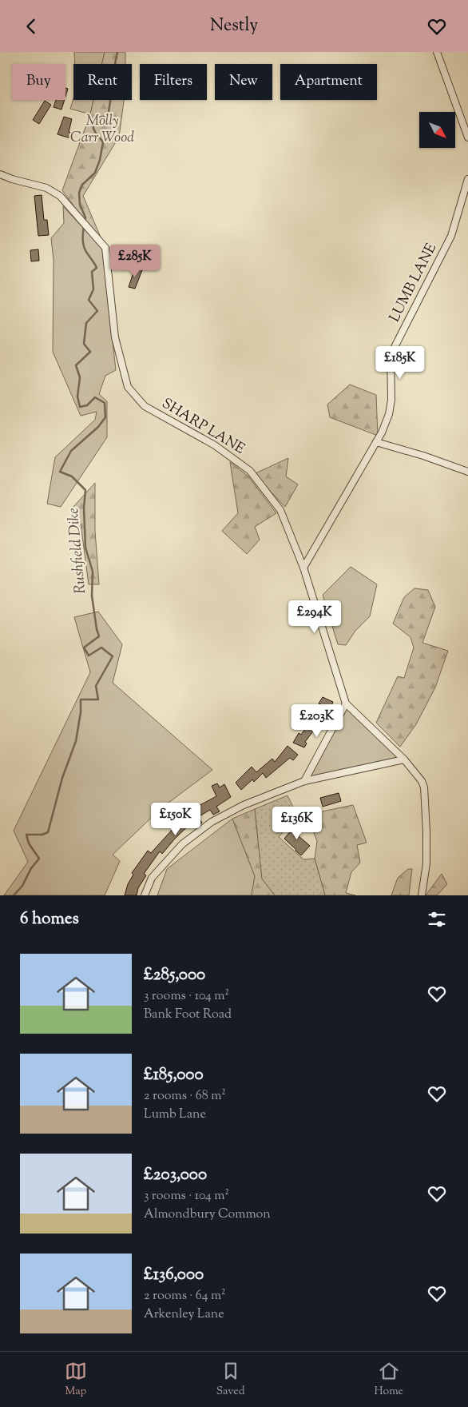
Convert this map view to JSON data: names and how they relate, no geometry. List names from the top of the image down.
{
  "streets": {
    "street": ["LUMB LANE", "SHARP LANE"]
  },
  "crossings": [
    ["LUMB LANE", "SHARP LANE"]
  ],
  "water": ["Rushfield Dike"],
  "parks": ["Molly Carr Wood"],
  "north": "bottom right",
  "page": {
    "header": "Nestly",
    "chip": [
      "Buy",
      "Rent",
      "Filters",
      "New",
      "Apartment"
    ],
    "price": [
      "£285K",
      "£185K",
      "£294K",
      "£203K",
      "£150K",
      "£136K"
    ],
    "heading": "6 homes",
    "list": [
      {
        "name": "£285,000",
        "note": "3 rooms · 104 m² · Bank Foot Road"
      },
      {
        "name": "£185,000",
        "note": "2 rooms · 68 m² · Lumb Lane"
      },
      {
        "name": "£203,000",
        "note": "3 rooms · 104 m² · Almondbury Common"
      },
      {
        "name": "£136,000",
        "note": "2 rooms · 64 m² · Arkenley Lane"
      }
    ],
    "tabs": ["Map", "Saved", "Home"]
  }
}
